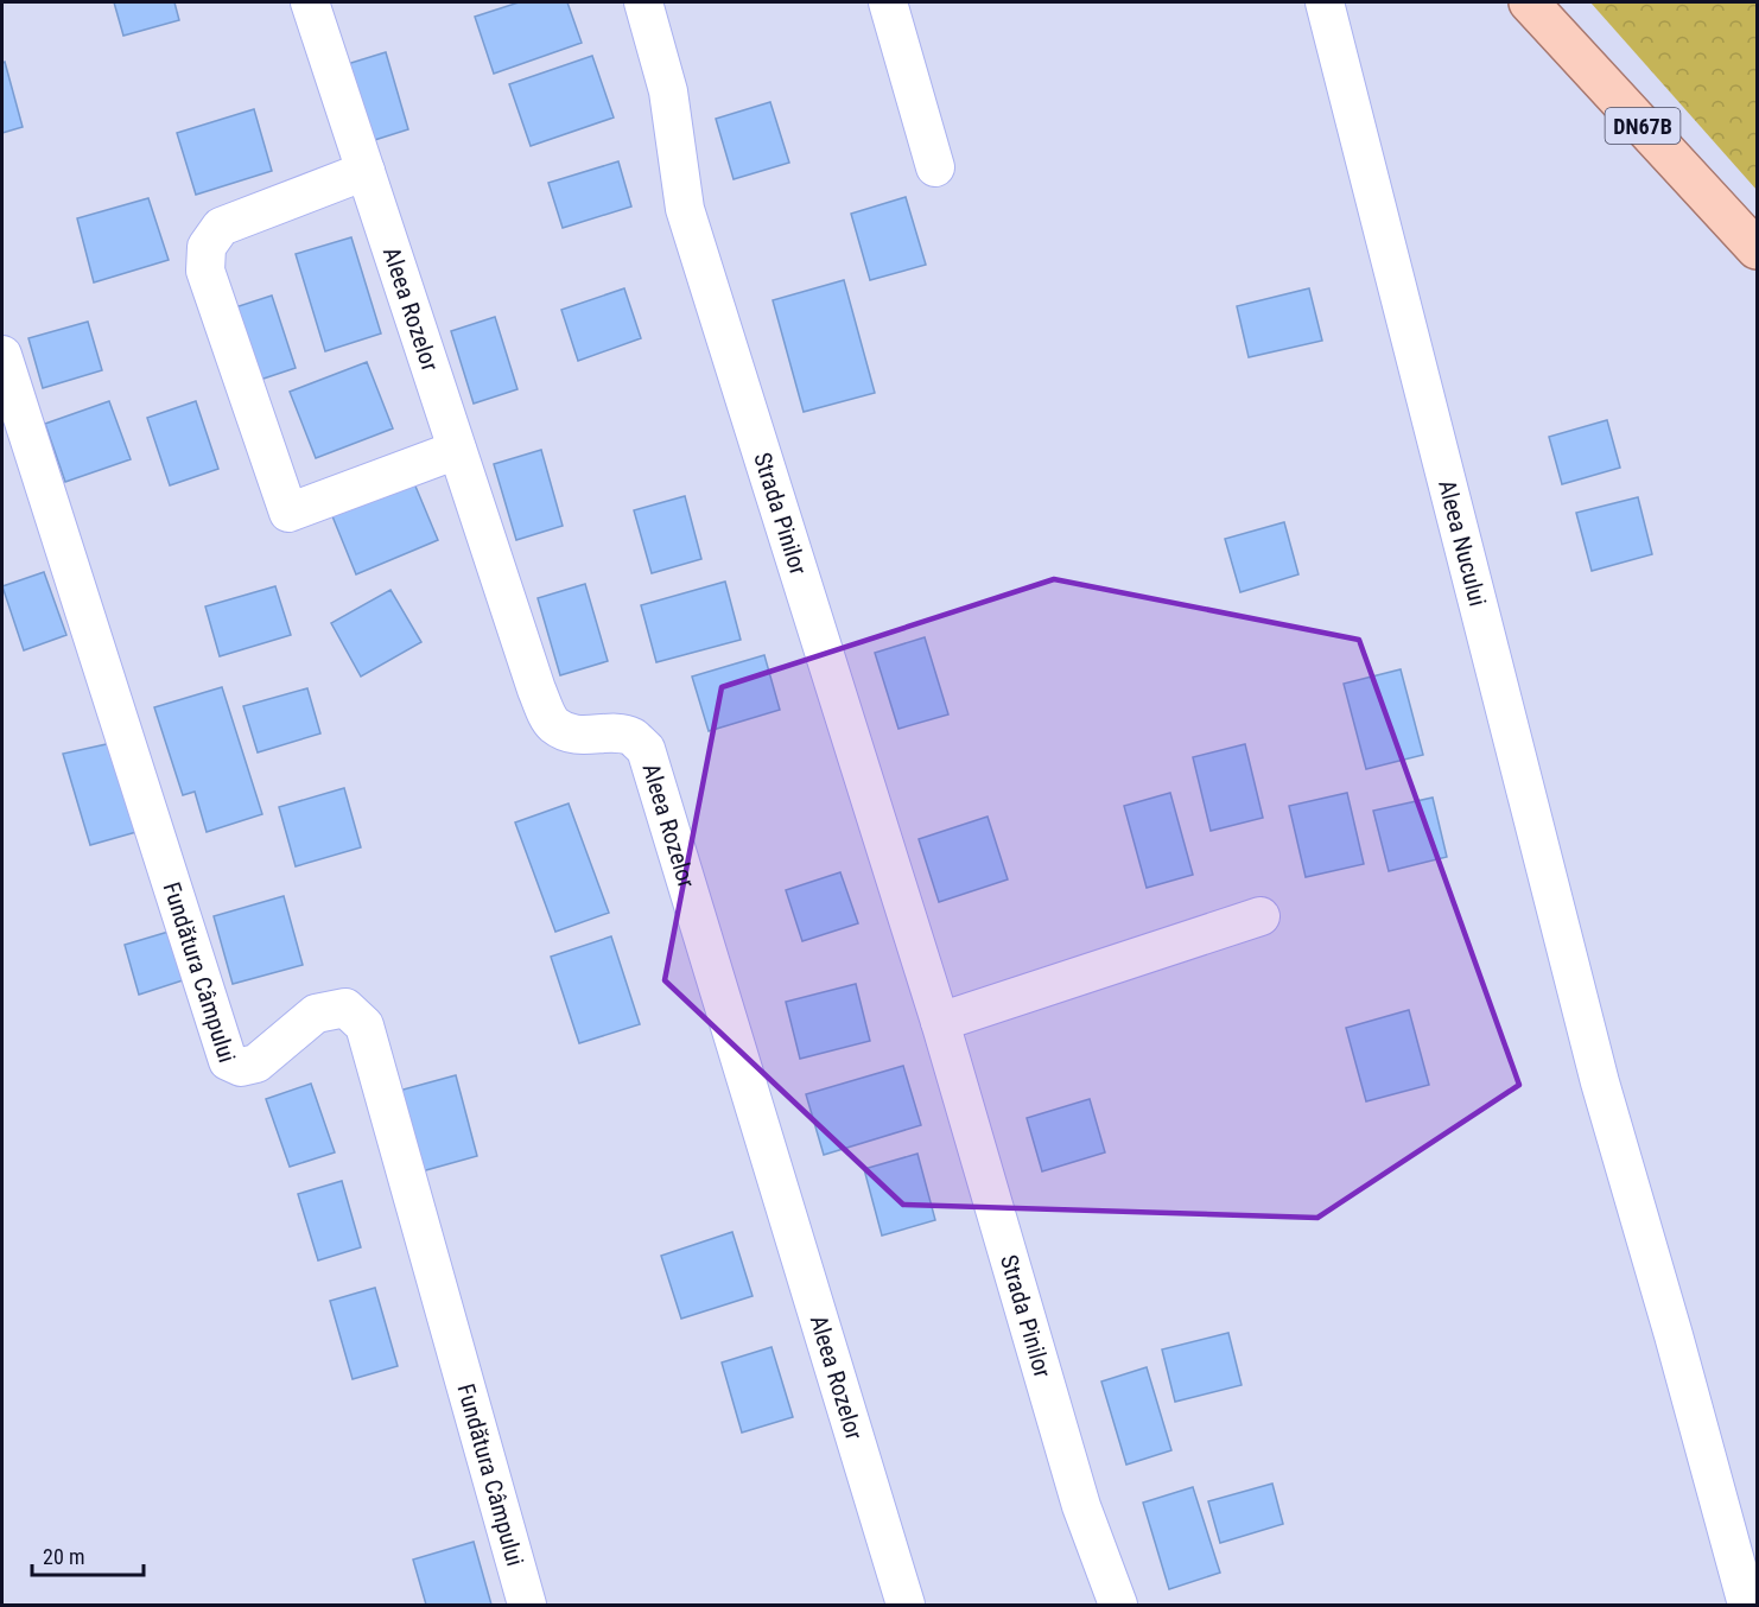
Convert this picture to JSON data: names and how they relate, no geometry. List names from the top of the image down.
{
  "streets": {
    "main road": ["DN67B"],
    "street": [
      "Aleea Rozelor",
      "Strada Pinilor",
      "Aleea Nucului",
      "Fundătura Câmpului"
    ]
  },
  "scale_bar": "20 m"
}
